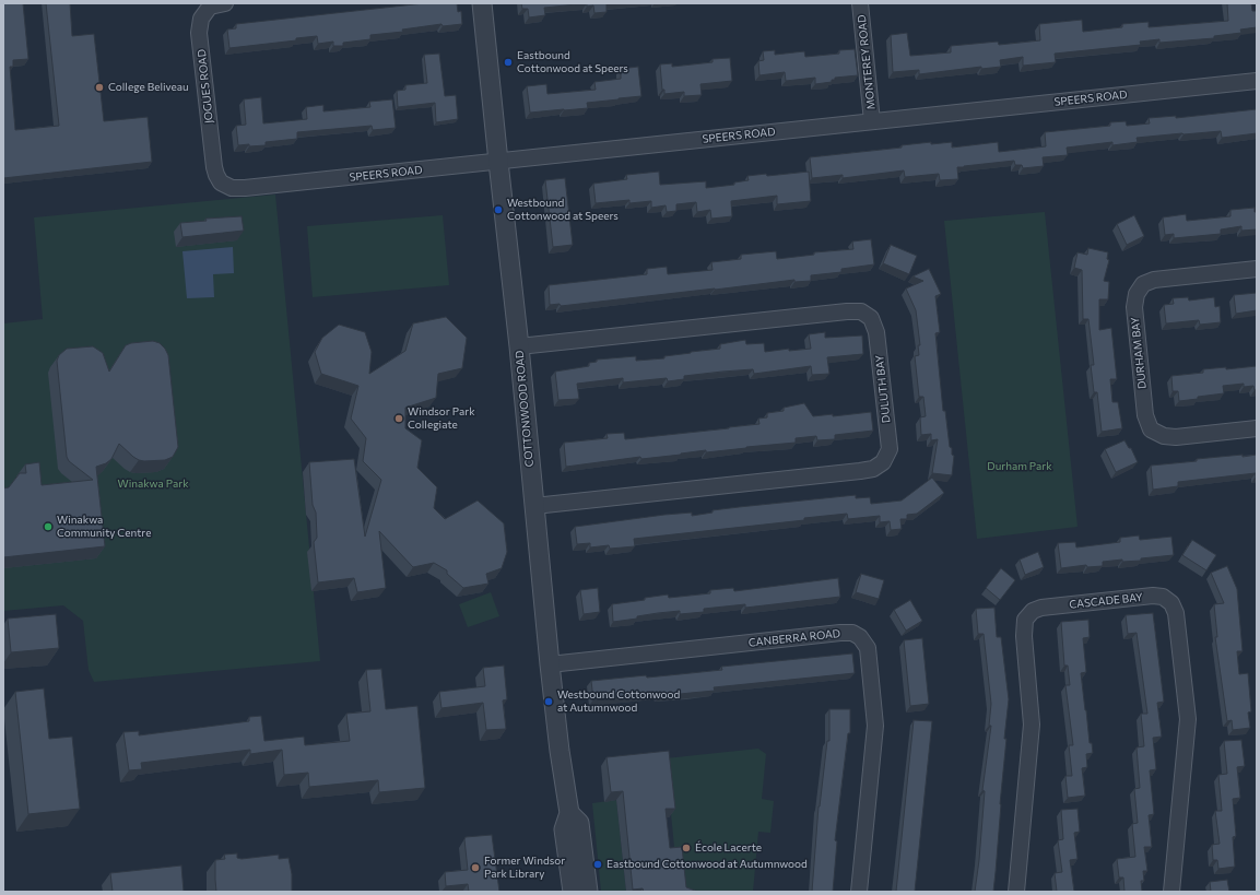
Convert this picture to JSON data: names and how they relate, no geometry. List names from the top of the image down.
{
  "streets": {
    "street": [
      "MONTEREY ROAD",
      "JOGUES ROAD",
      "SPEERS ROAD",
      "DURHAM BAY",
      "DULUTH BAY",
      "COTTONWOOD ROAD",
      "CASCADE BAY",
      "CANBERRA ROAD"
    ]
  },
  "crossings": [
    ["MONTEREY ROAD", "SPEERS ROAD"],
    ["JOGUES ROAD", "SPEERS ROAD"],
    ["SPEERS ROAD", "COTTONWOOD ROAD"],
    ["DULUTH BAY", "COTTONWOOD ROAD"],
    ["COTTONWOOD ROAD", "CANBERRA ROAD"]
  ],
  "parks": ["Durham Park", "Winakwa Park"],
  "places": [
    "Eastbound Cottonwood at Speers",
    "College Beliveau",
    "Westbound Cottonwood at Speers",
    "Windsor Park Collegiate",
    "Winakwa Community Centre",
    "Westbound Cottonwood at Autumnwood",
    "École Lacerte",
    "Eastbound Cottonwood at Autumnwood",
    "Former Windsor Park Library"
  ]
}
